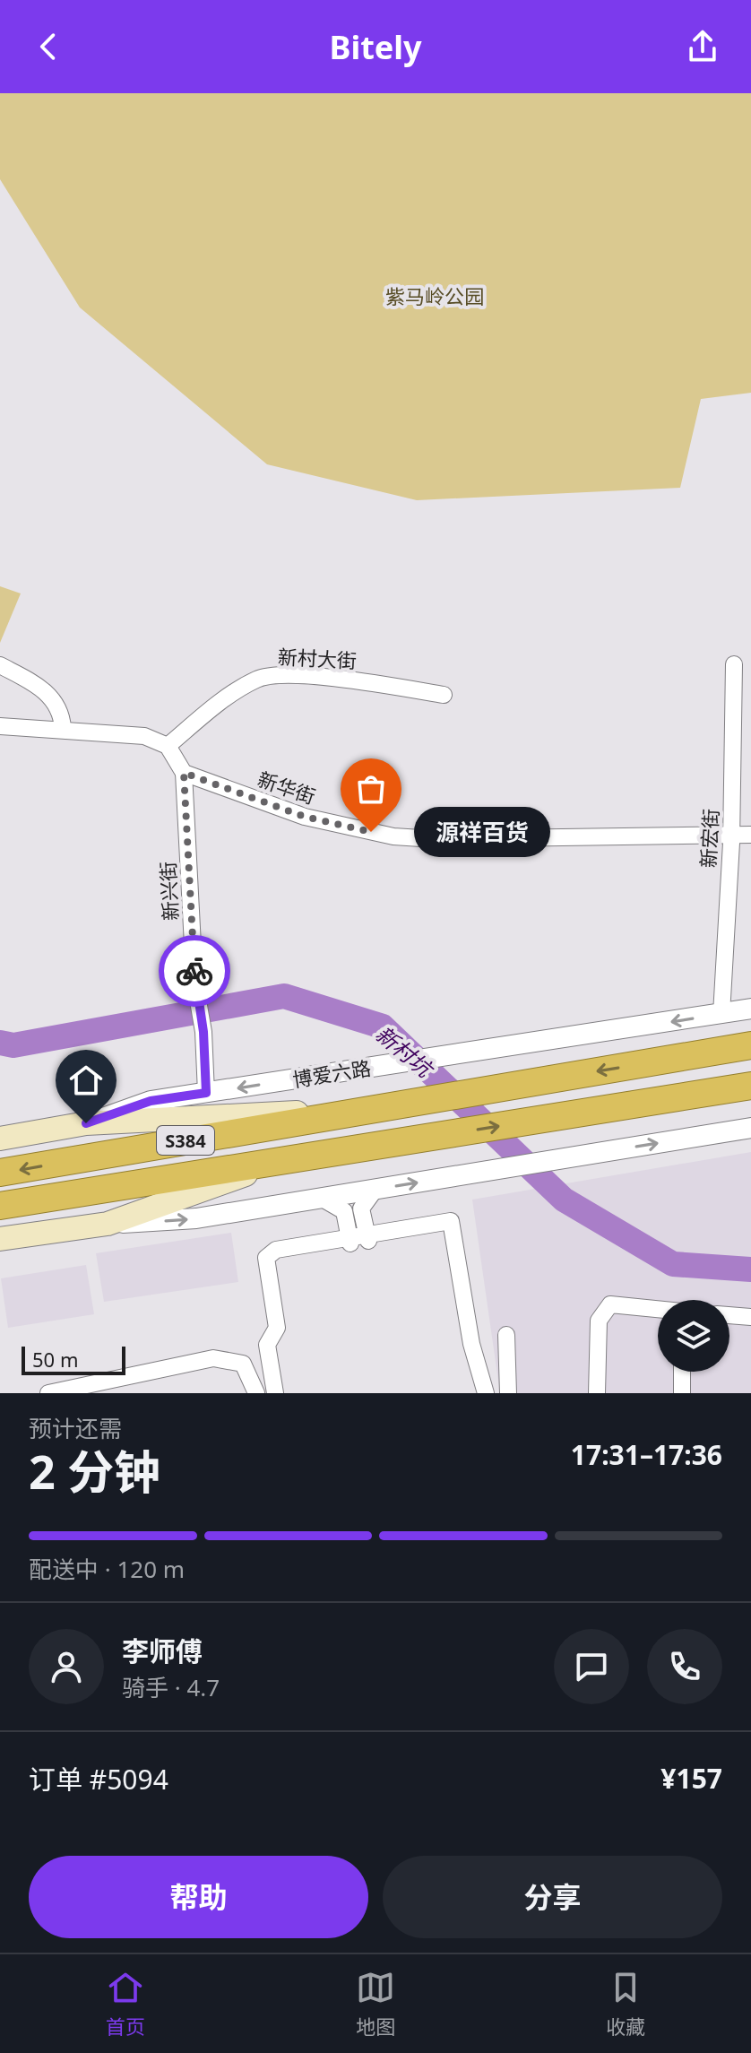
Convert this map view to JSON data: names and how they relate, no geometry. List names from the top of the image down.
{
  "streets": {
    "highway": ["博爱六路", "S384"],
    "street": [
      "新村大街",
      "新华街",
      "新宏街",
      "新兴街"
    ]
  },
  "crossings": [
    ["新华街", "新宏街"],
    ["新华街", "新兴街"],
    ["新宏街", "博爱六路"],
    ["新兴街", "博爱六路"]
  ],
  "water": ["新村坑"],
  "parks": ["紫马岭公园"],
  "places": ["源祥百货"],
  "scale_bar": "50 m",
  "page": {
    "header": "Bitely",
    "bubble": "源祥百货",
    "scale": "50 m",
    "heading": ["2 分钟", "预计还需", "17:31–17:36"],
    "panel": [
      "李师傅",
      "骑手 · 4.7",
      "订单 #5094",
      "¥157"
    ],
    "bar": "配送中 · 120 m",
    "buttons": ["帮助", "分享"],
    "tabs": ["首页", "地图", "收藏"]
  }
}
